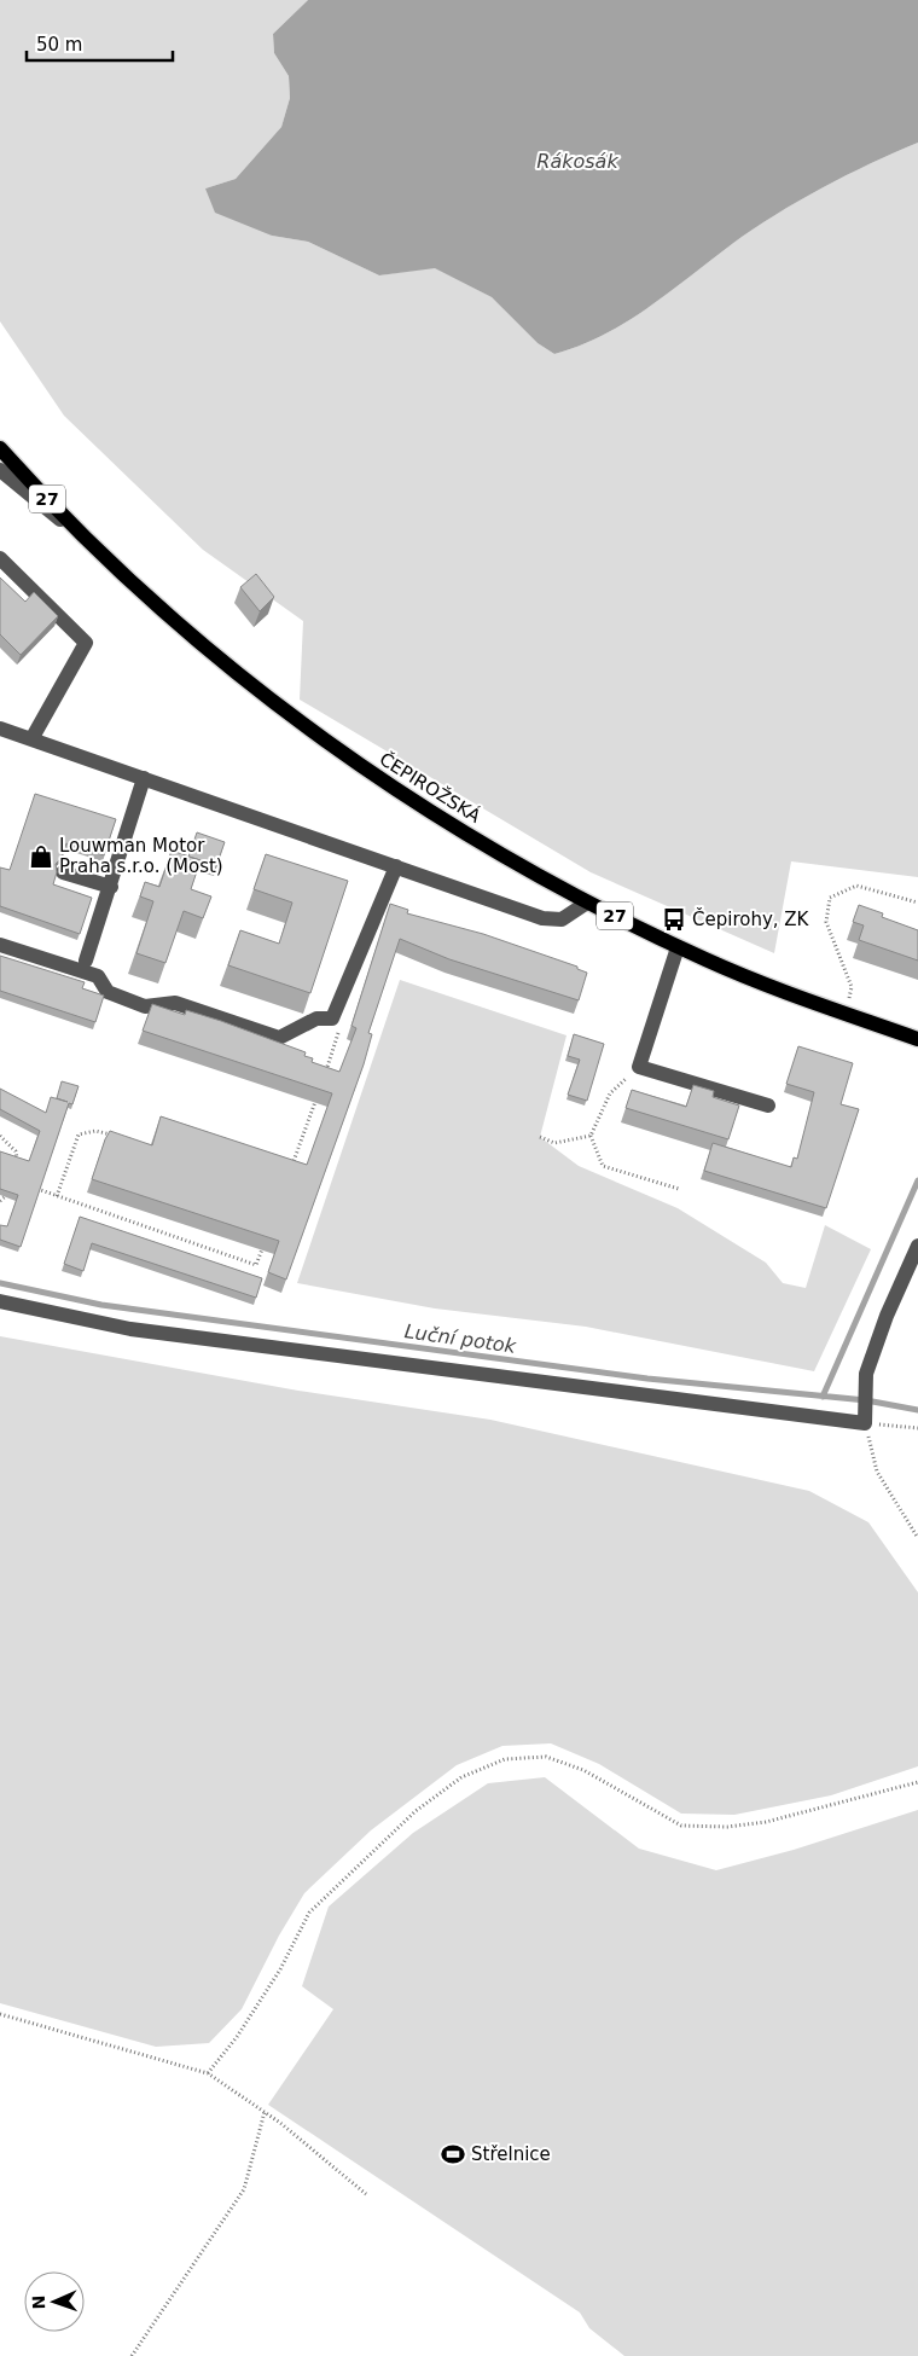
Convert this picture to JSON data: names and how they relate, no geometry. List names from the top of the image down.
{
  "streets": {
    "main road": ["27", "ČEPIROŽSKÁ"]
  },
  "water": ["Rákosák", "Luční potok"],
  "places": {
    "shop": ["Louwman Motor Praha s.r.o. (Most)"],
    "bus stop": ["Čepirohy, ZK"],
    "sports": ["Střelnice"]
  },
  "scale_bar": "50 m",
  "north": "left"
}
